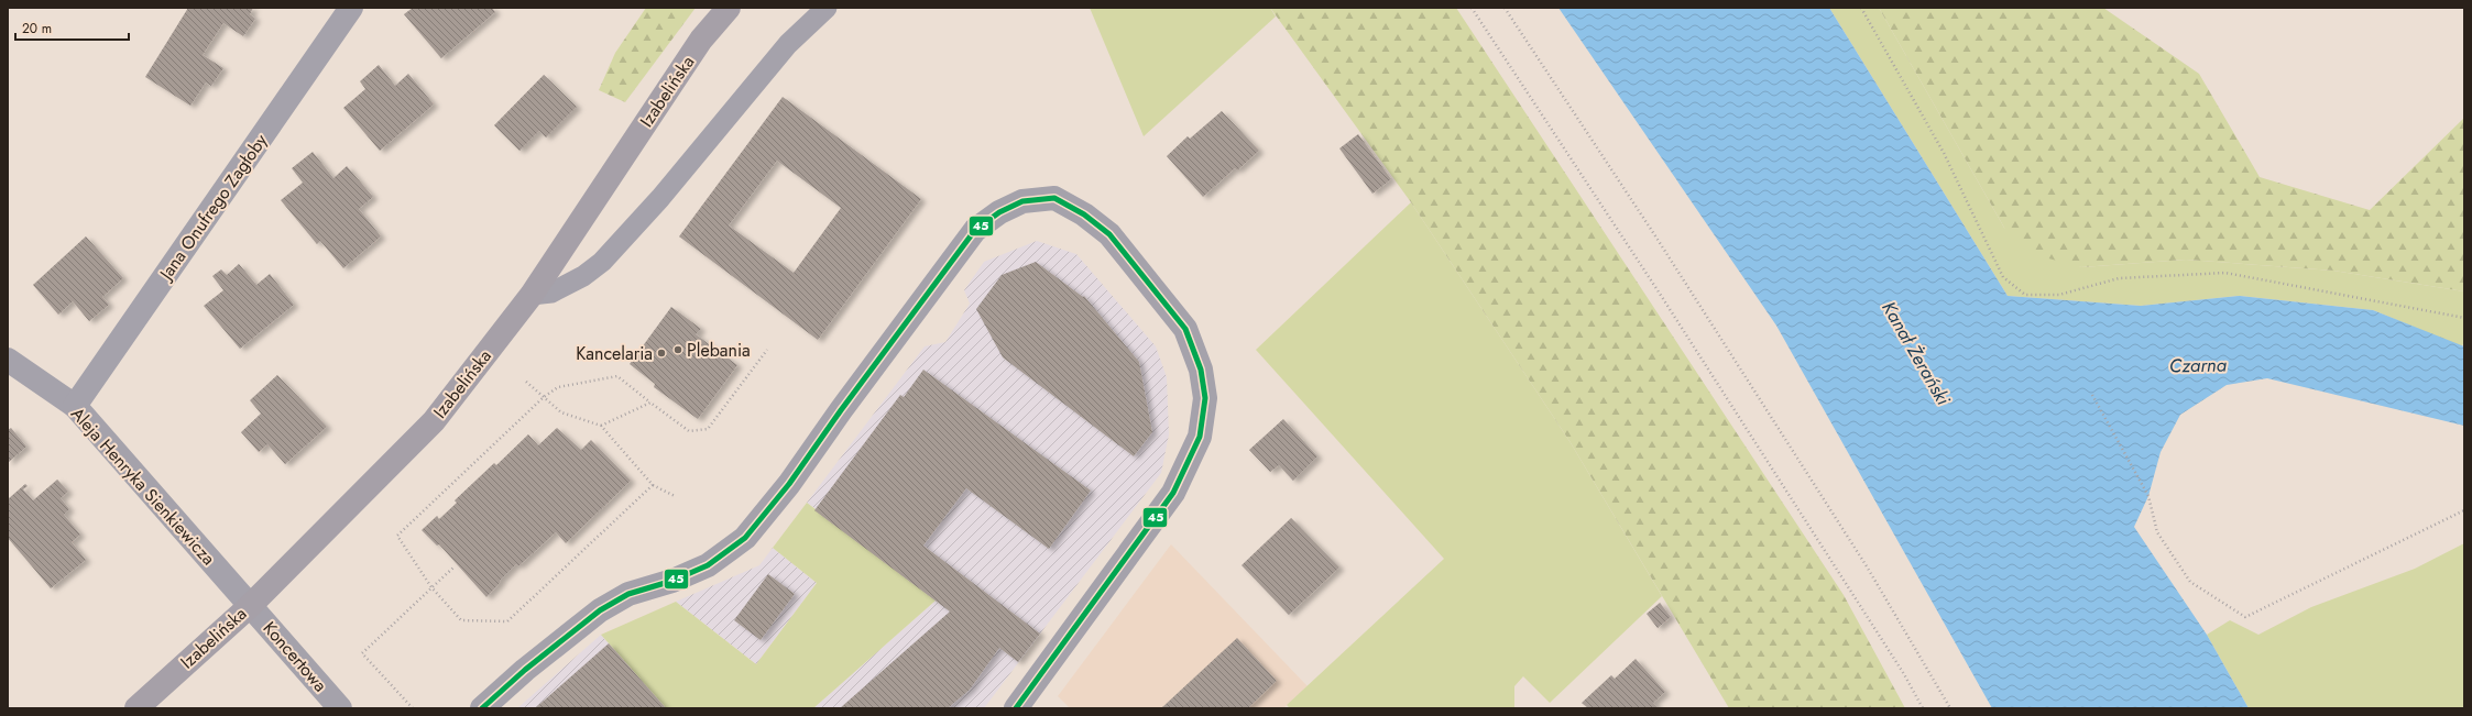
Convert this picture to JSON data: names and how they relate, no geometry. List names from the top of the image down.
{
  "streets": {
    "street": [
      "Izabelińska",
      "Jana Onufrego Zagłoby",
      "Aleja Henryka Sienkiewicza",
      "Koncertowa"
    ]
  },
  "crossings": [
    ["Izabelińska", "Aleja Henryka Sienkiewicza"],
    ["Izabelińska", "Koncertowa"],
    ["Jana Onufrego Zagłoby", "Aleja Henryka Sienkiewicza"],
    ["Aleja Henryka Sienkiewicza", "Koncertowa"]
  ],
  "water": ["Kanał Żerański", "Czarna"],
  "places": ["Plebania", "Kancelaria"],
  "lines": ["transit line 45"],
  "scale_bar": "20 m"
}
